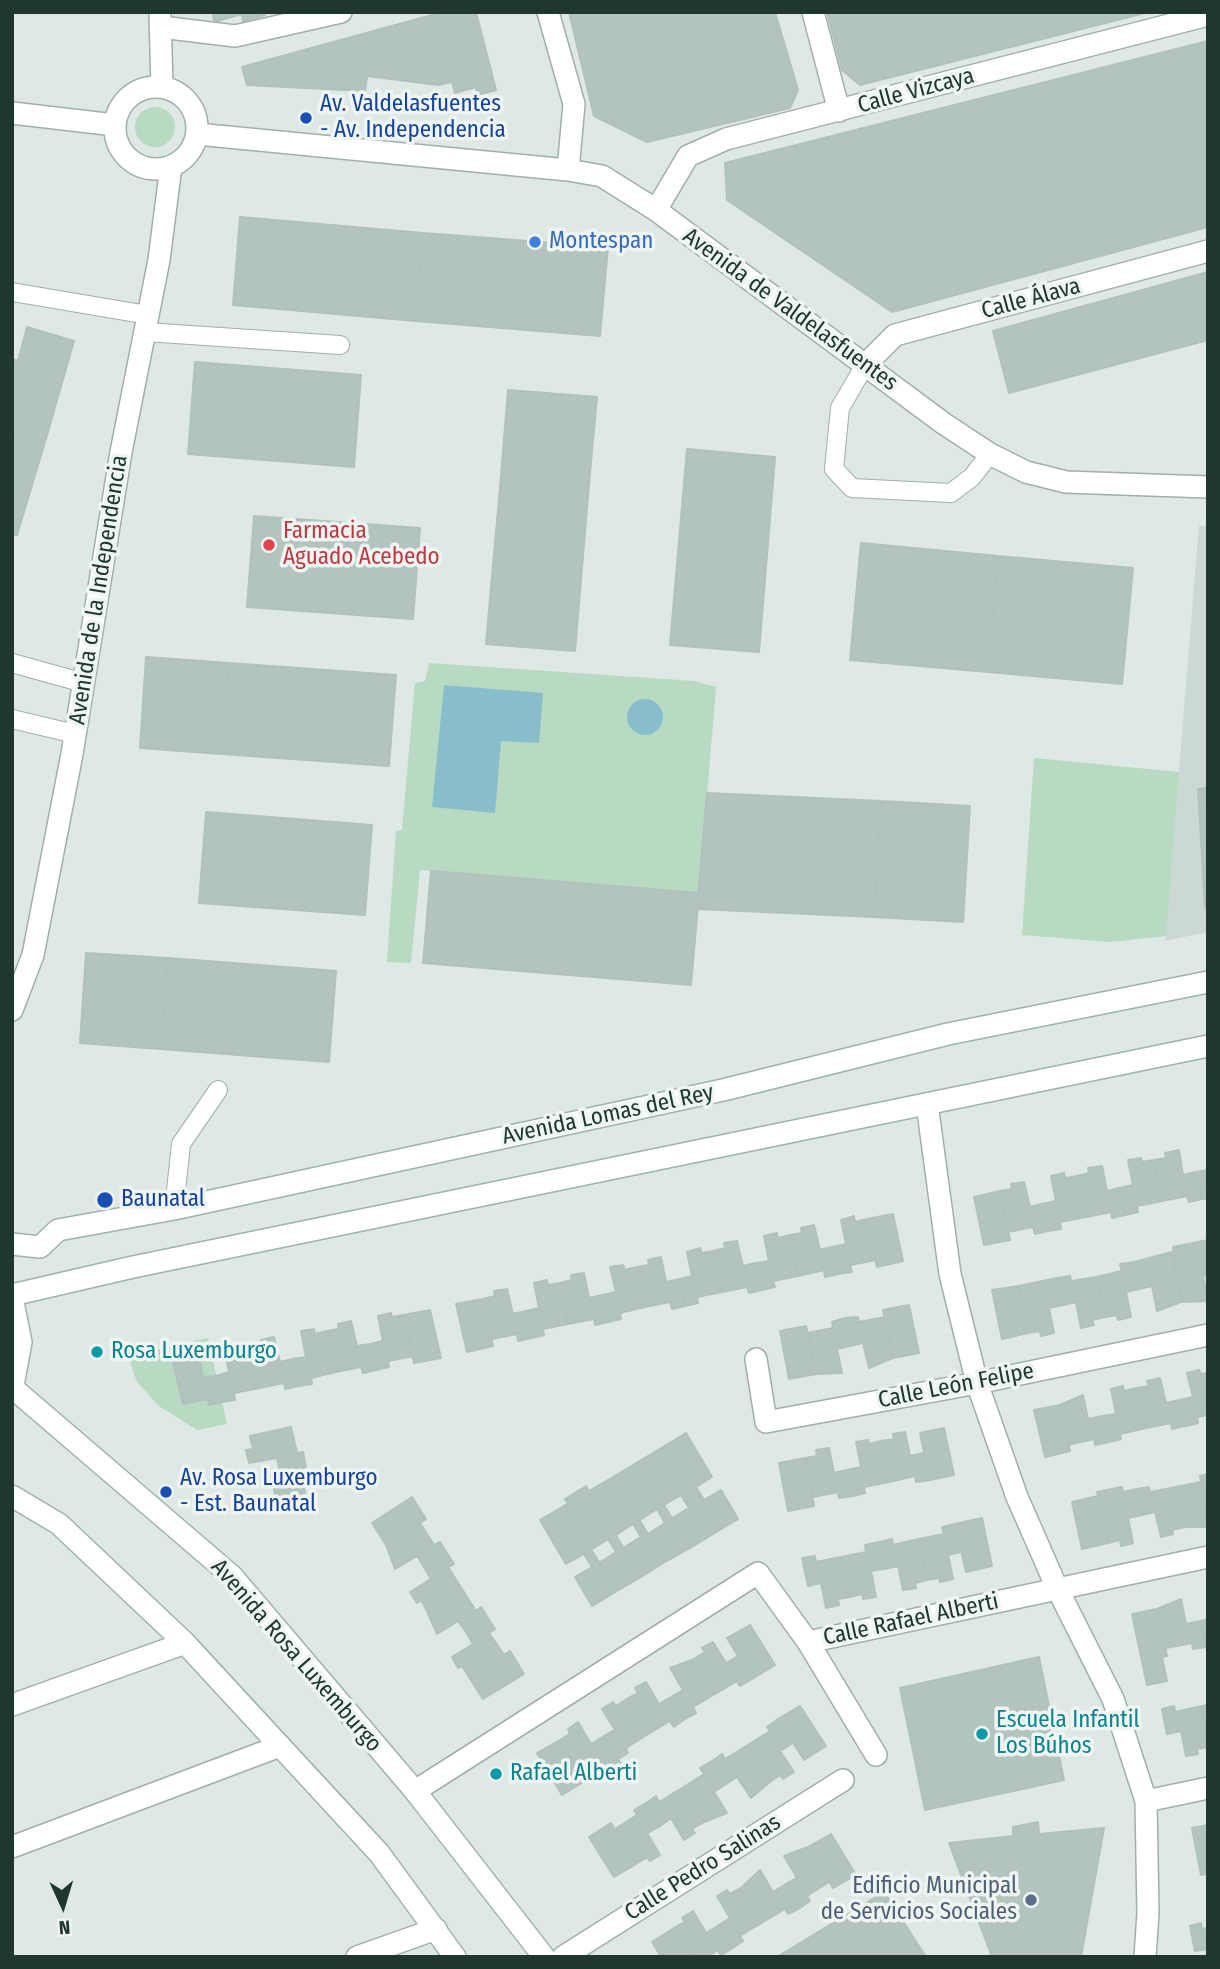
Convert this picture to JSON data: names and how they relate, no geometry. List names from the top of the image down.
{
  "streets": {
    "street": [
      "Calle Vizcaya",
      "Calle Álava",
      "Avenida de Valdelasfuentes",
      "Avenida de la Independencia",
      "Avenida Lomas del Rey",
      "Calle León Felipe",
      "Calle Rafael Alberti",
      "Avenida Rosa Luxemburgo",
      "Calle Pedro Salinas"
    ]
  },
  "crossings": [
    ["Calle Vizcaya", "Avenida de Valdelasfuentes"],
    ["Calle Álava", "Avenida de Valdelasfuentes"],
    ["Avenida de Valdelasfuentes", "Avenida de la Independencia"],
    ["Calle Rafael Alberti", "Avenida Rosa Luxemburgo"]
  ],
  "places": [
    "Av. Valdelasfuentes - Av. Independencia",
    "Montespan",
    "Farmacia Aguado Acebedo",
    "Baunatal",
    "Rosa Luxemburgo",
    "Av. Rosa Luxemburgo - Est. Baunatal",
    "Escuela Infantil Los Búhos",
    "Rafael Alberti",
    "Edificio Municipal de Servicios Sociales"
  ],
  "north": "bottom"
}
